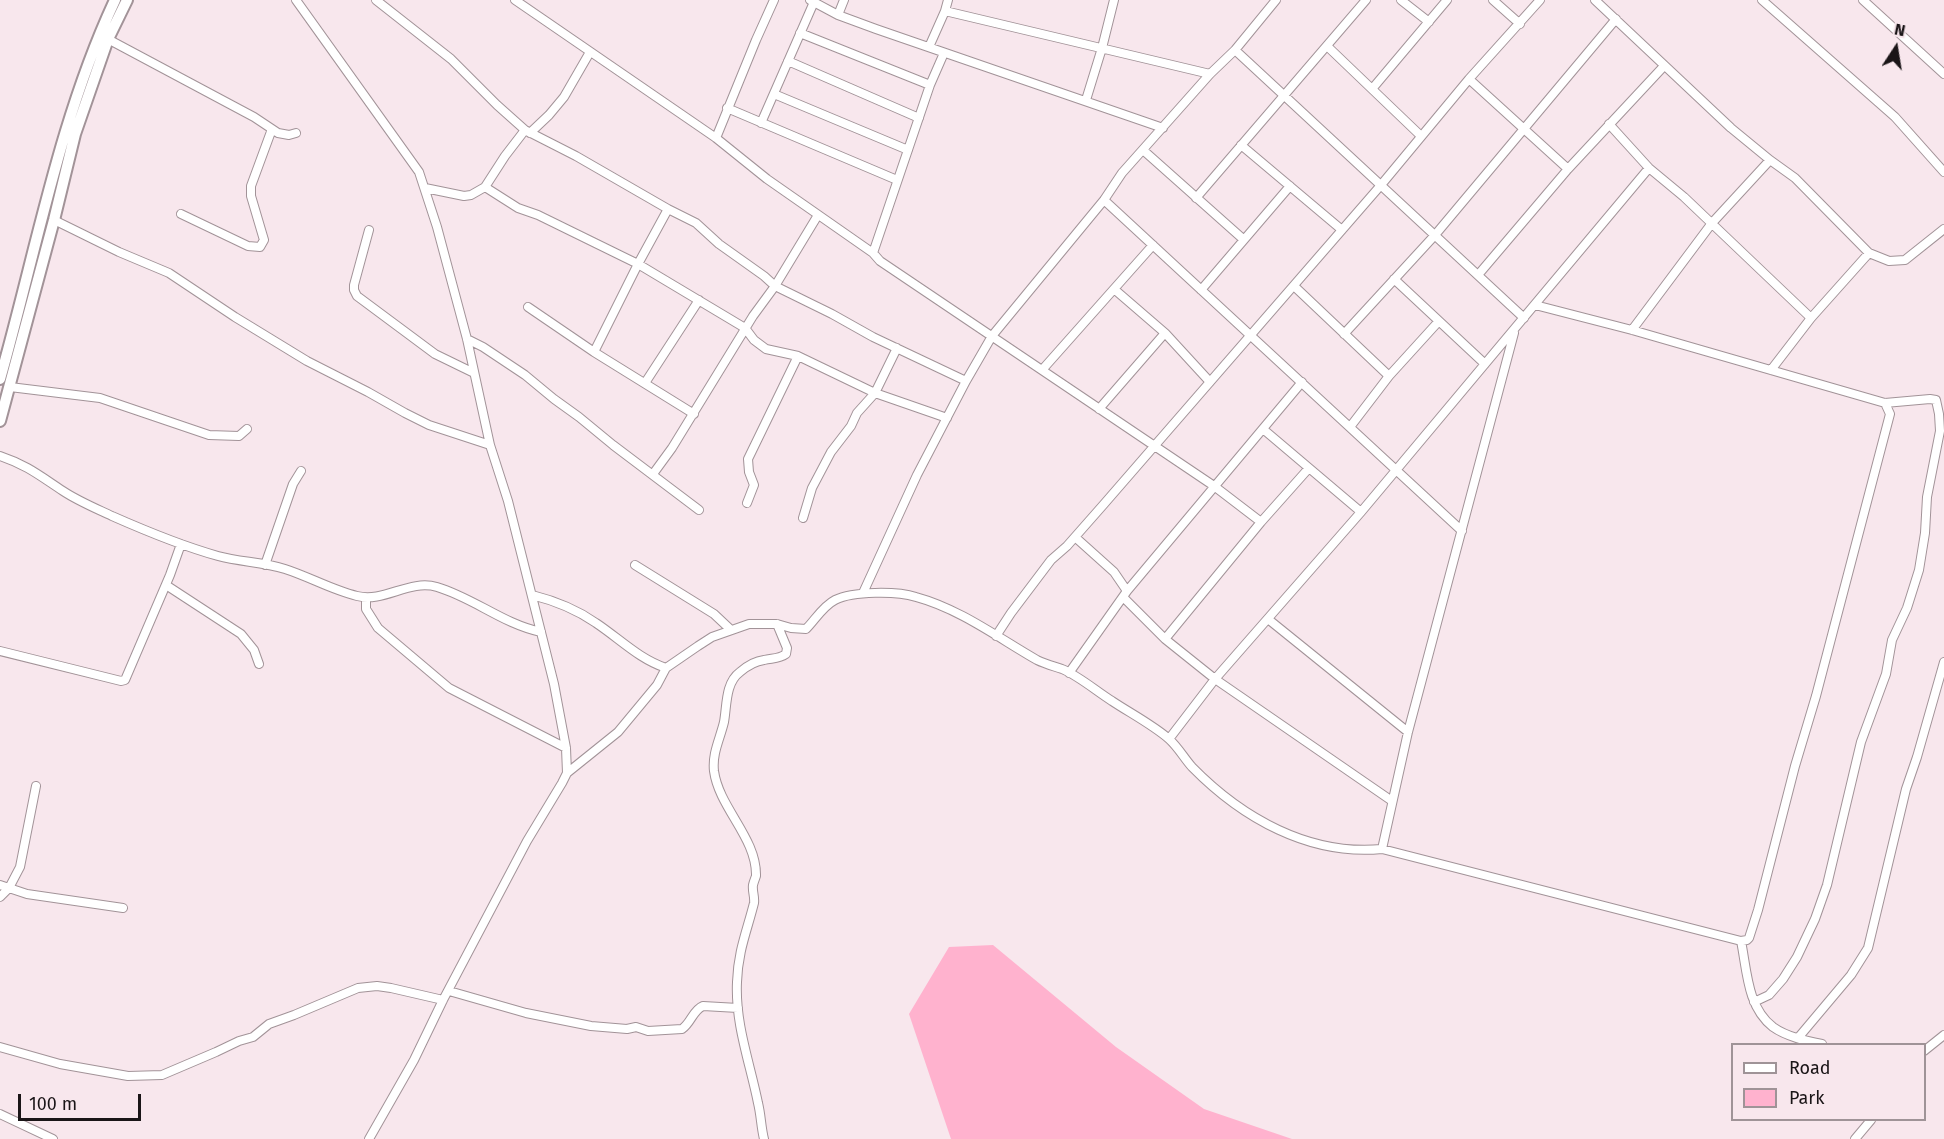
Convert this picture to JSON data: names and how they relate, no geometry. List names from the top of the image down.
{
  "legend": ["Road", "Park"],
  "scale_bar": "100 m",
  "north": "top"
}
